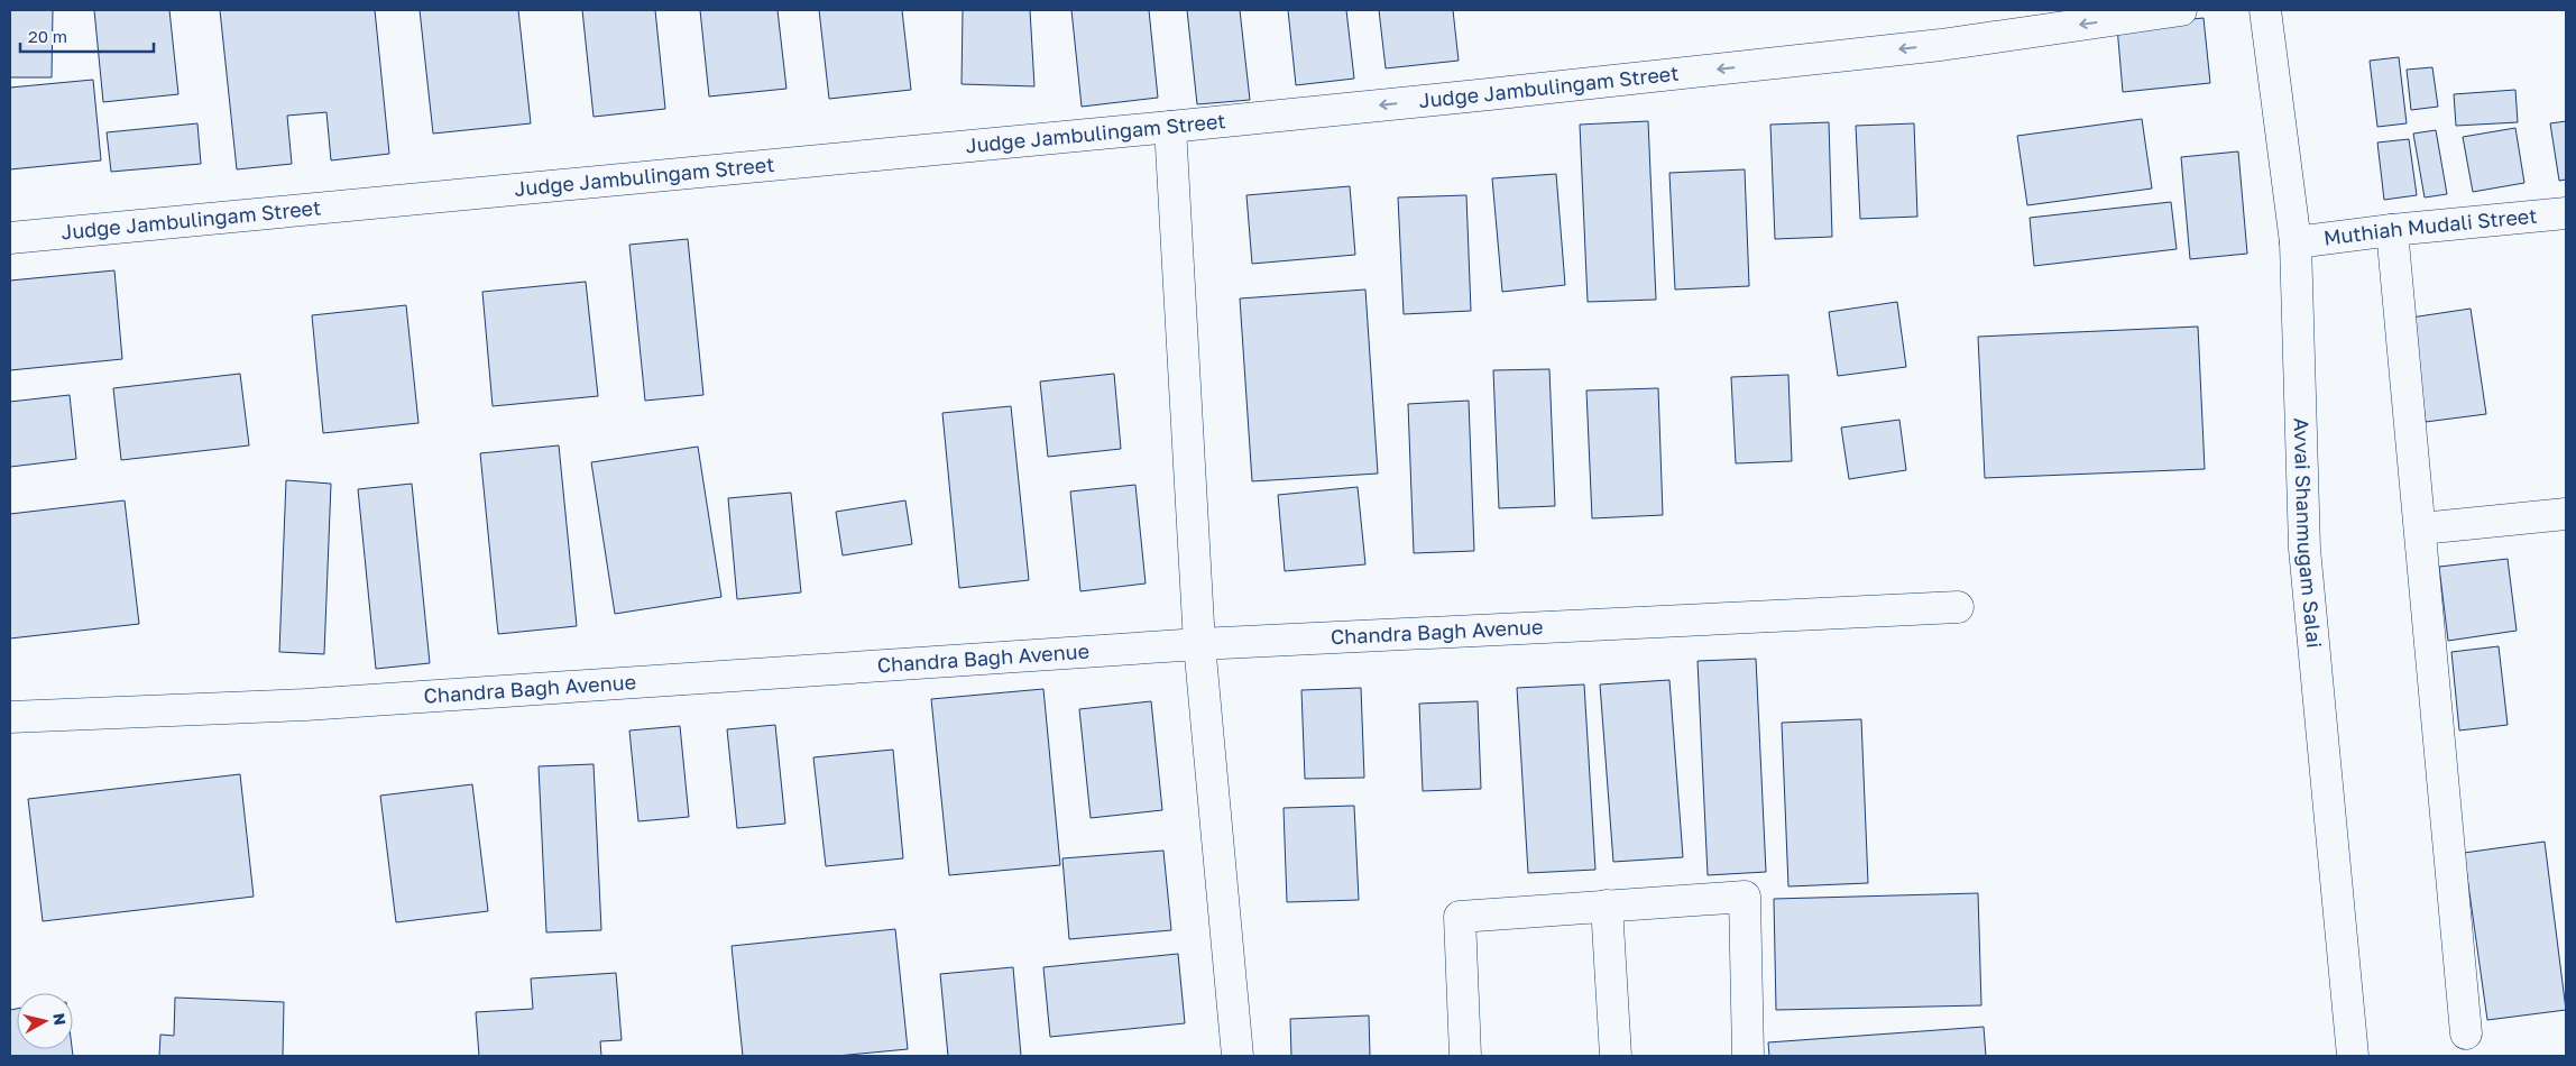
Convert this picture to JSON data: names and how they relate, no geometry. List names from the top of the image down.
{
  "streets": {
    "street": [
      "Judge Jambulingam Street",
      "Muthiah Mudali Street",
      "Avvai Shanmugam Salai",
      "Chandra Bagh Avenue"
    ]
  },
  "crossings": [
    ["Muthiah Mudali Street", "Avvai Shanmugam Salai"]
  ],
  "one_way": ["Judge Jambulingam Street"],
  "scale_bar": "20 m",
  "north": "right"
}
